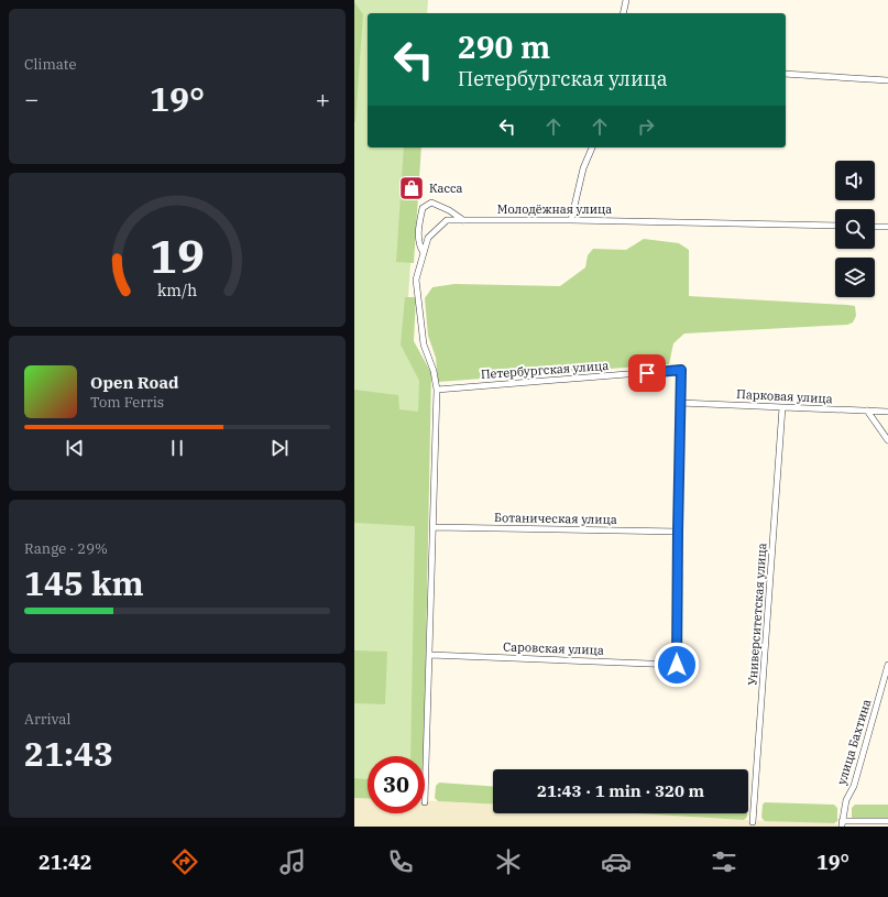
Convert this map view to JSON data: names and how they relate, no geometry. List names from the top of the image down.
{
  "streets": {
    "street": [
      "Молодёжная улица",
      "Петербургская улица",
      "Парковая улица",
      "Ботаническая улица",
      "Университетская улица",
      "Саровская улица",
      "улица Бахтина"
    ]
  },
  "crossings": [
    ["Молодёжная улица", "Петербургская улица"],
    ["Молодёжная улица", "Ботаническая улица"],
    ["Молодёжная улица", "Саровская улица"],
    ["Петербургская улица", "Парковая улица"],
    ["Парковая улица", "Университетская улица"],
    ["Ботаническая улица", "Саровская улица"]
  ],
  "places": {
    "shop": ["Касса"]
  },
  "page": {
    "tile": [
      "Climate",
      ["Range · 29%", "145 km"],
      ["Arrival", "21:43"]
    ],
    "turn": ["290 m", "Петербургская улица"],
    "heat": ["−", "19°", "+"],
    "song": ["Open Road", "Tom Ferris"],
    "limit": "30",
    "trip": "21:43 · 1 min · 320 m",
    "tabs": ["21:42", "19°"],
    "gauge": ["19", "km/h"]
  }
}
